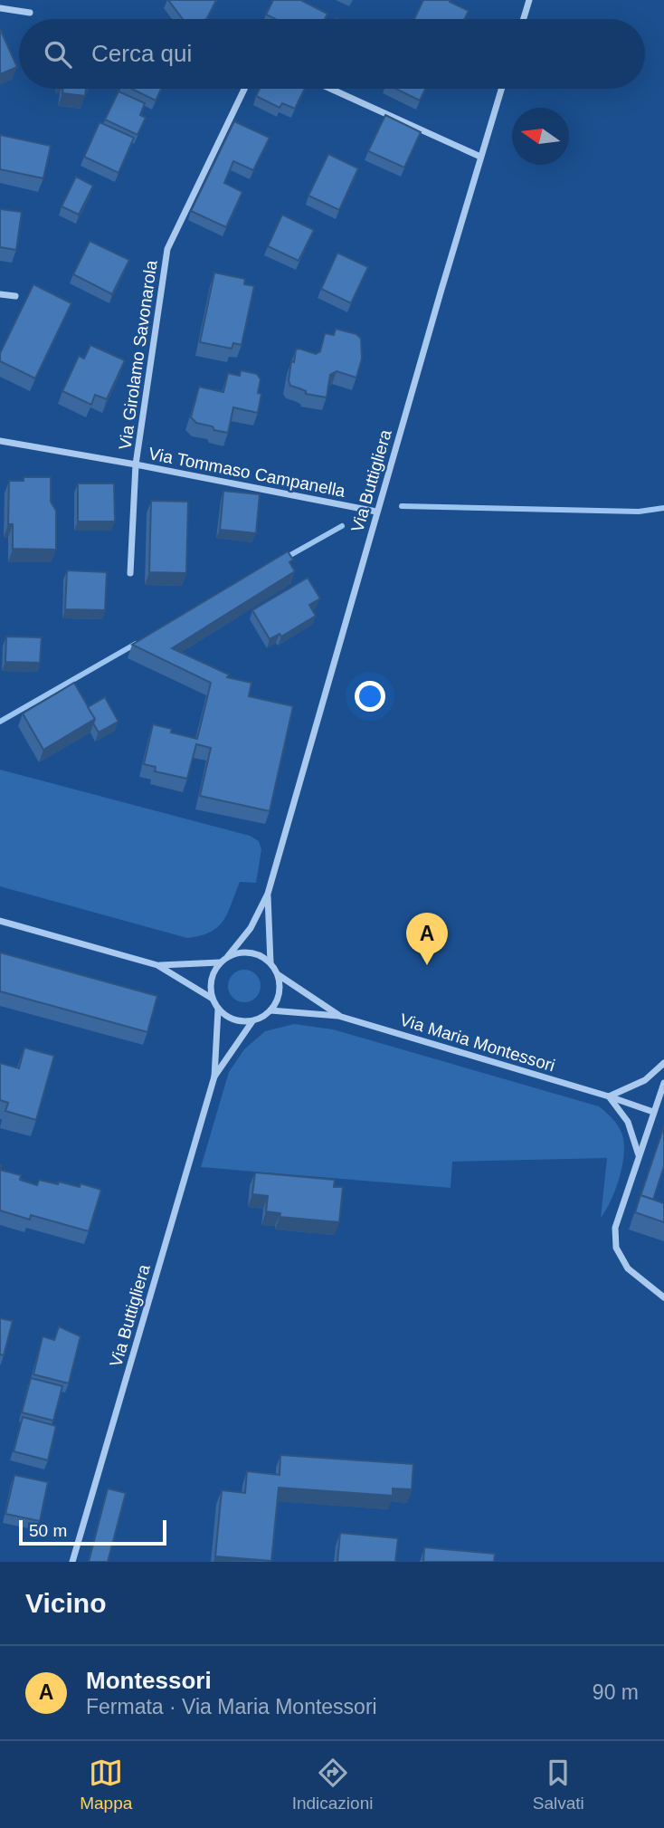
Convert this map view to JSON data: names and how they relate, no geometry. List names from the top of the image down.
{
  "streets": {
    "street": [
      "Via Girolamo Savonarola",
      "Via Tommaso Campanella",
      "Via Buttigliera",
      "Via Maria Montessori"
    ]
  },
  "crossings": [
    ["Via Girolamo Savonarola", "Via Tommaso Campanella"],
    ["Via Tommaso Campanella", "Via Buttigliera"],
    ["Via Buttigliera", "Via Maria Montessori"]
  ],
  "scale_bar": "50 m",
  "north": "left",
  "page": {
    "search": "Cerca qui",
    "pins": "A",
    "scale": "50 m",
    "heading": "Vicino",
    "list": [
      {
        "mark": "A",
        "name": "Montessori",
        "note": "Fermata · Via Maria Montessori",
        "value": "90 m"
      }
    ],
    "nav": ["Mappa", "Indicazioni", "Salvati"]
  }
}
